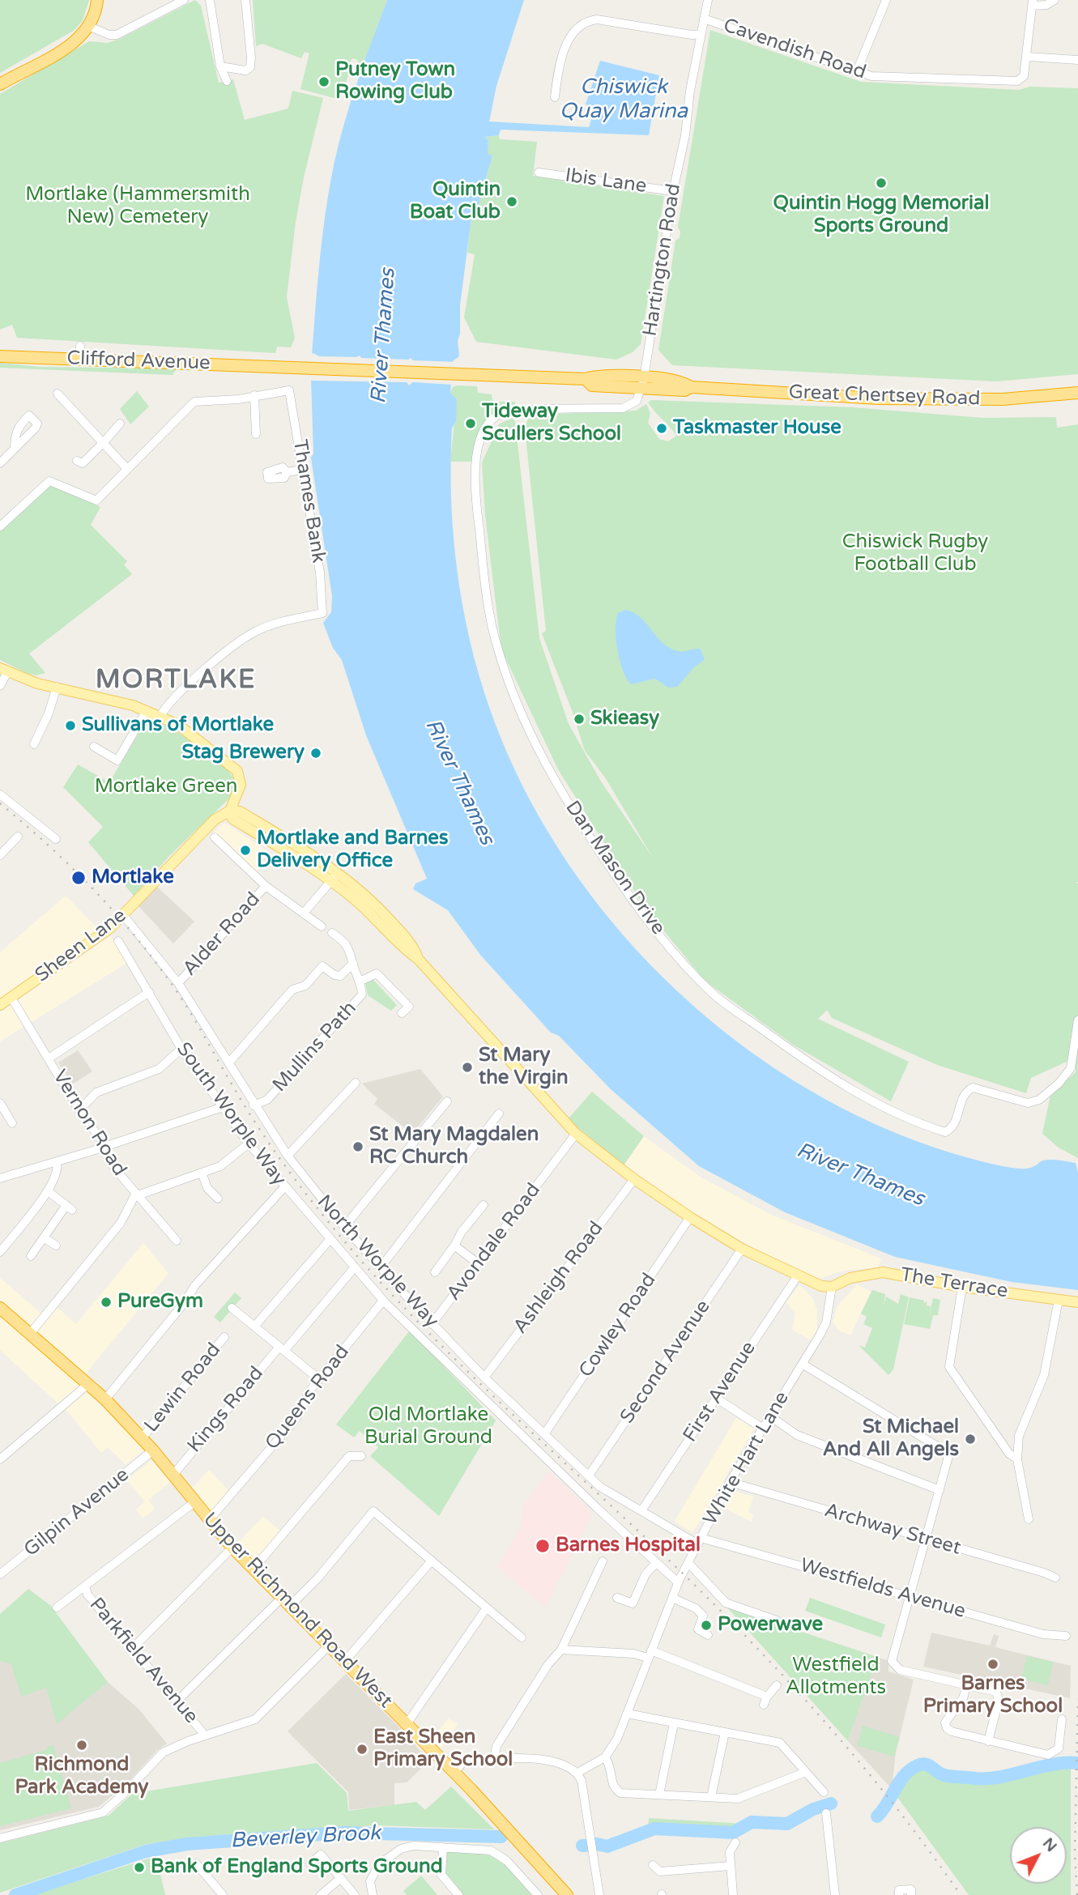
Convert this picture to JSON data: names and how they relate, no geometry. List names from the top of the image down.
{
  "streets": {
    "highway": ["Clifford Avenue", "Great Chertsey Road", "Upper Richmond Road West"],
    "main road": ["Sheen Lane", "The Terrace"],
    "street": [
      "Cavendish Road",
      "Ibis Lane",
      "Hartington Road",
      "Thames Bank",
      "Dan Mason Drive",
      "Alder Road",
      "Mullins Path",
      "South Worple Way",
      "Vernon Road",
      "Avondale Road",
      "North Worple Way",
      "Ashleigh Road",
      "Cowley Road",
      "Second Avenue",
      "Lewin Road",
      "First Avenue",
      "Queens Road",
      "Kings Road",
      "White Hart Lane",
      "Gilpin Avenue",
      "Archway Street",
      "Westfields Avenue",
      "Parkfield Avenue"
    ]
  },
  "crossings": [
    ["Cavendish Road", "Hartington Road"],
    ["Ibis Lane", "Hartington Road"],
    ["Hartington Road", "Great Chertsey Road"],
    ["Hartington Road", "Dan Mason Drive"],
    ["Clifford Avenue", "Great Chertsey Road"],
    ["Great Chertsey Road", "Dan Mason Drive"],
    ["Alder Road", "North Worple Way"],
    ["Sheen Lane", "Vernon Road"],
    ["Sheen Lane", "North Worple Way"],
    ["Mullins Path", "North Worple Way"],
    ["South Worple Way", "Queens Road"],
    ["South Worple Way", "Kings Road"],
    ["South Worple Way", "White Hart Lane"],
    ["Avondale Road", "North Worple Way"],
    ["North Worple Way", "Ashleigh Road"],
    ["North Worple Way", "Cowley Road"],
    ["North Worple Way", "Second Avenue"],
    ["North Worple Way", "First Avenue"],
    ["North Worple Way", "White Hart Lane"],
    ["North Worple Way", "Westfields Avenue"],
    ["The Terrace", "White Hart Lane"],
    ["Lewin Road", "Upper Richmond Road West"],
    ["Queens Road", "Upper Richmond Road West"],
    ["Kings Road", "Upper Richmond Road West"],
    ["White Hart Lane", "Archway Street"],
    ["White Hart Lane", "Westfields Avenue"],
    ["Gilpin Avenue", "Upper Richmond Road West"]
  ],
  "districts": ["MORTLAKE"],
  "water": ["Chiswick Quay Marina", "River Thames", "Beverley Brook"],
  "parks": [
    "Mortlake (Hammersmith New) Cemetery",
    "Chiswick Rugby Football Club",
    "Mortlake Green",
    "Old Mortlake Burial Ground",
    "Westfield Allotments"
  ],
  "places": [
    "Putney Town Rowing Club",
    "Quintin Hogg Memorial Sports Ground",
    "Quintin Boat Club",
    "Tideway Scullers School",
    "Taskmaster House",
    "Skieasy",
    "Sullivans of Mortlake",
    "Stag Brewery",
    "Mortlake and Barnes Delivery Office",
    "Mortlake",
    "St Mary the Virgin",
    "St Mary Magdalen RC Church",
    "PureGym",
    "St Michael And All Angels",
    "Barnes Hospital",
    "Powerwave",
    "Barnes Primary School",
    "Richmond Park Academy",
    "East Sheen Primary School",
    "Bank of England Sports Ground"
  ],
  "north": "top right"
}
